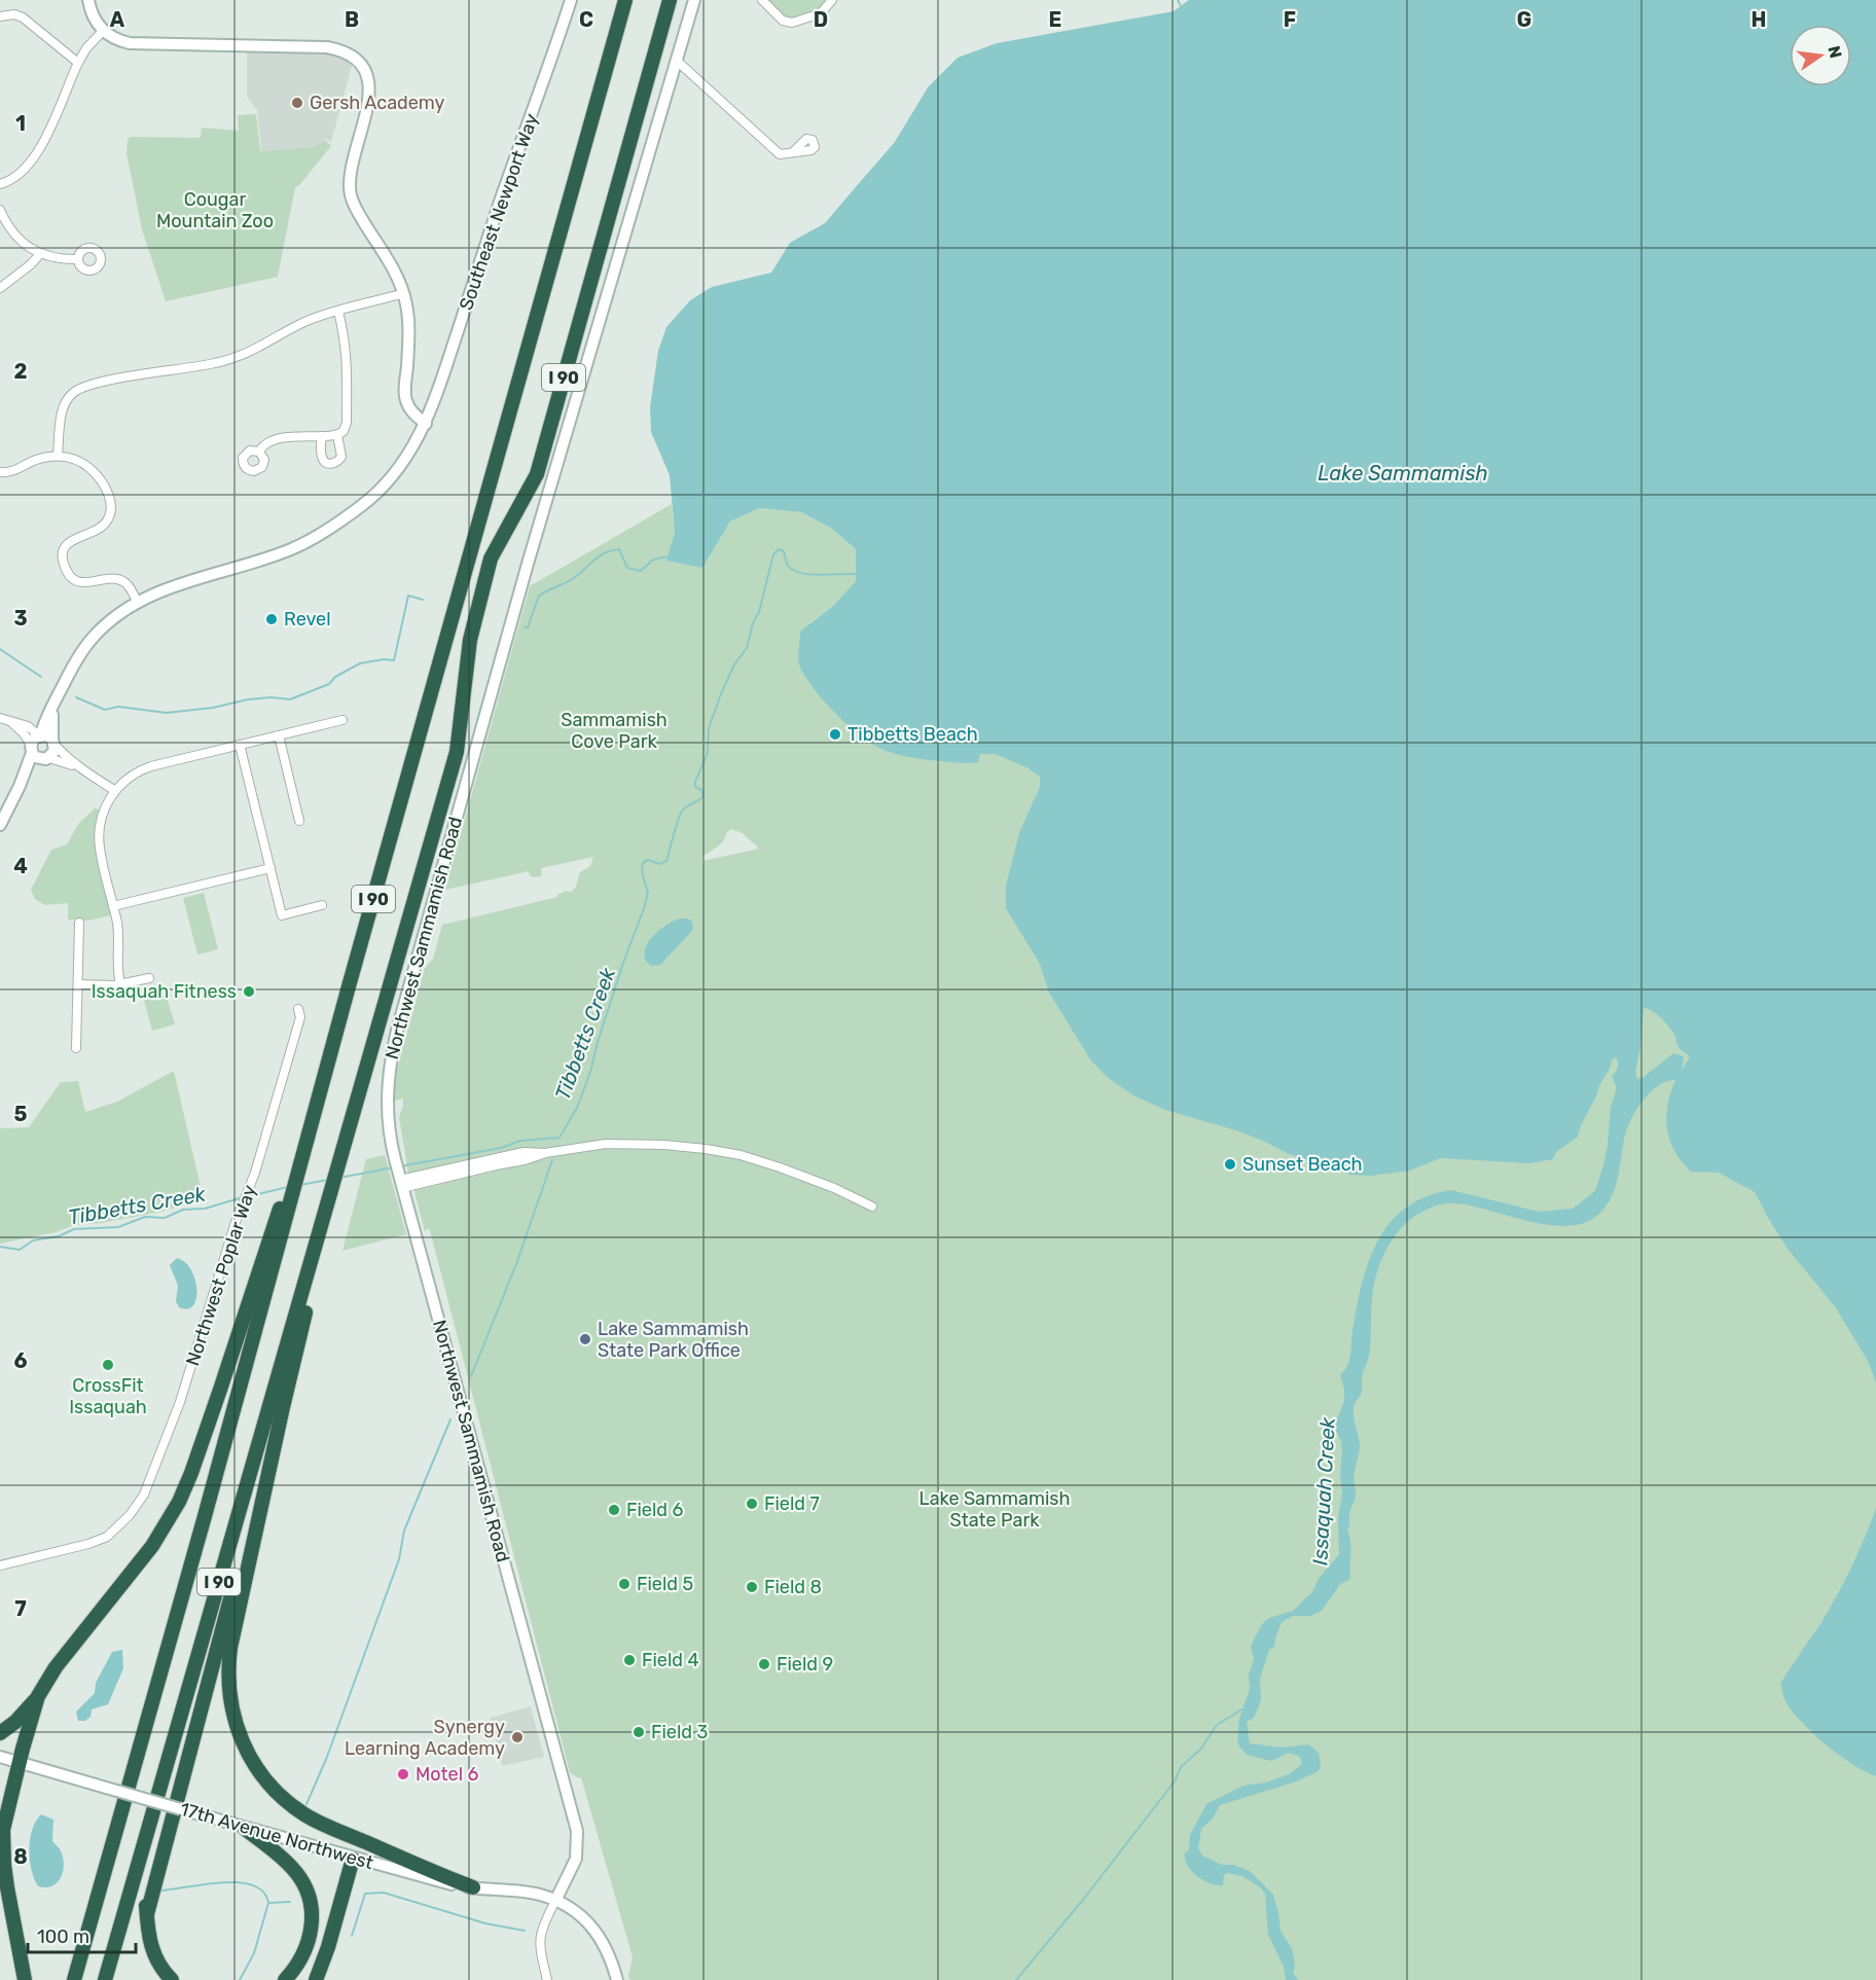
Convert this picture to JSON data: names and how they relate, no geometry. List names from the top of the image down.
{
  "streets": {
    "highway": ["I 90"],
    "street": [
      "Southeast Newport Way",
      "Northwest Sammamish Road",
      "Northwest Poplar Way",
      "17th Avenue Northwest"
    ]
  },
  "crossings": [
    ["Northwest Sammamish Road", "17th Avenue Northwest"]
  ],
  "water": ["Lake Sammamish", "Tibbetts Creek", "Issaquah Creek"],
  "parks": ["Cougar Mountain Zoo", "Sammamish Cove Park", "Lake Sammamish State Park"],
  "places": [
    "Gersh Academy",
    "Revel",
    "Tibbetts Beach",
    "Issaquah Fitness",
    "Sunset Beach",
    "Lake Sammamish State Park Office",
    "CrossFit Issaquah",
    "Field 7",
    "Field 6",
    "Field 5",
    "Field 8",
    "Field 4",
    "Field 9",
    "Field 3",
    "Synergy Learning Academy",
    "Motel 6"
  ],
  "scale_bar": "100 m",
  "north": "right",
  "grid": {
    "columns": [
      "A",
      "B",
      "C",
      "D",
      "E",
      "F",
      "G",
      "H"
    ],
    "rows": [
      "1",
      "2",
      "3",
      "4",
      "5",
      "6",
      "7",
      "8"
    ]
  }
}
